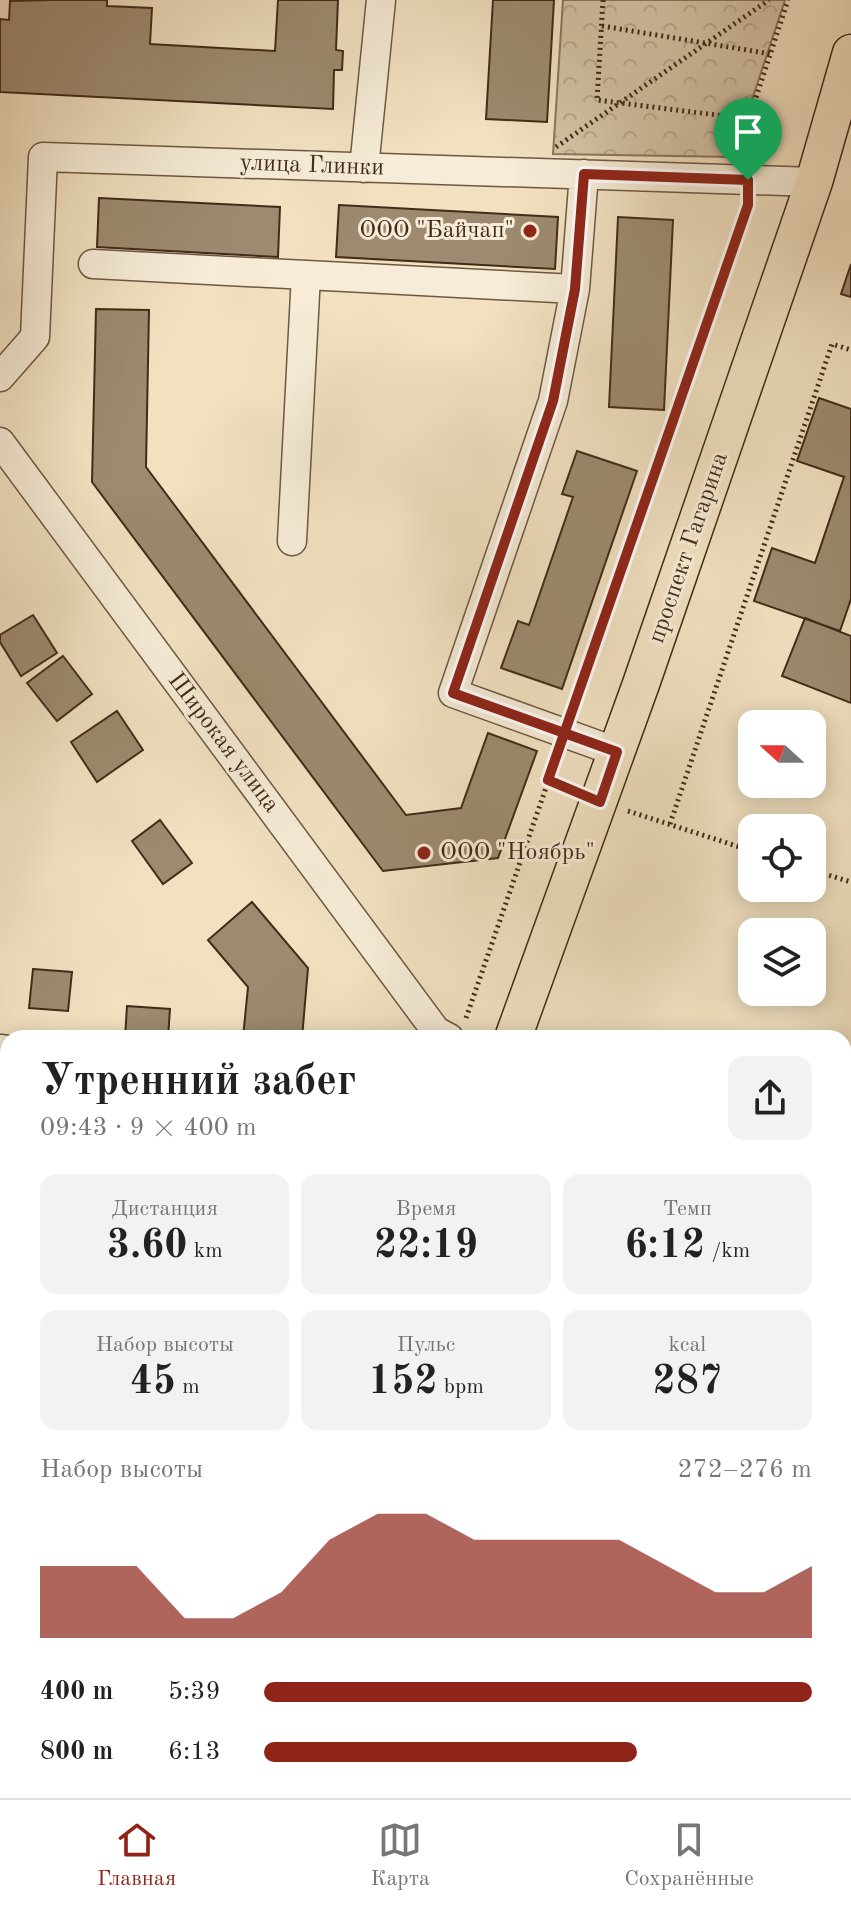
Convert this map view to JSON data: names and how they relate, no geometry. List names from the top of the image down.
{
  "streets": {
    "main road": ["проспект Гагарина"],
    "street": ["улица Глинки", "Широкая улица"]
  },
  "crossings": [
    ["улица Глинки", "проспект Гагарина"]
  ],
  "places": ["ООО \"Байчап\"", "ООО \"Ноябрь\""],
  "north": "left",
  "page": {
    "heading": ["Утренний забег", "09:43 · 9 × 400 m"],
    "stats": [
      ["Дистанция", "3.60 km"],
      ["Время", "22:19"],
      ["Темп", "6:12 /km"],
      ["Набор высоты", "45 m"],
      ["Пульс", "152 bpm"],
      ["kcal", "287"]
    ],
    "chart": ["Набор высоты", "272–276 m"],
    "list": [
      {
        "name": "400 m",
        "note": "5:39"
      },
      {
        "name": "800 m",
        "note": "6:13"
      }
    ],
    "tabs": ["Главная", "Карта", "Сохранённые"]
  }
}
